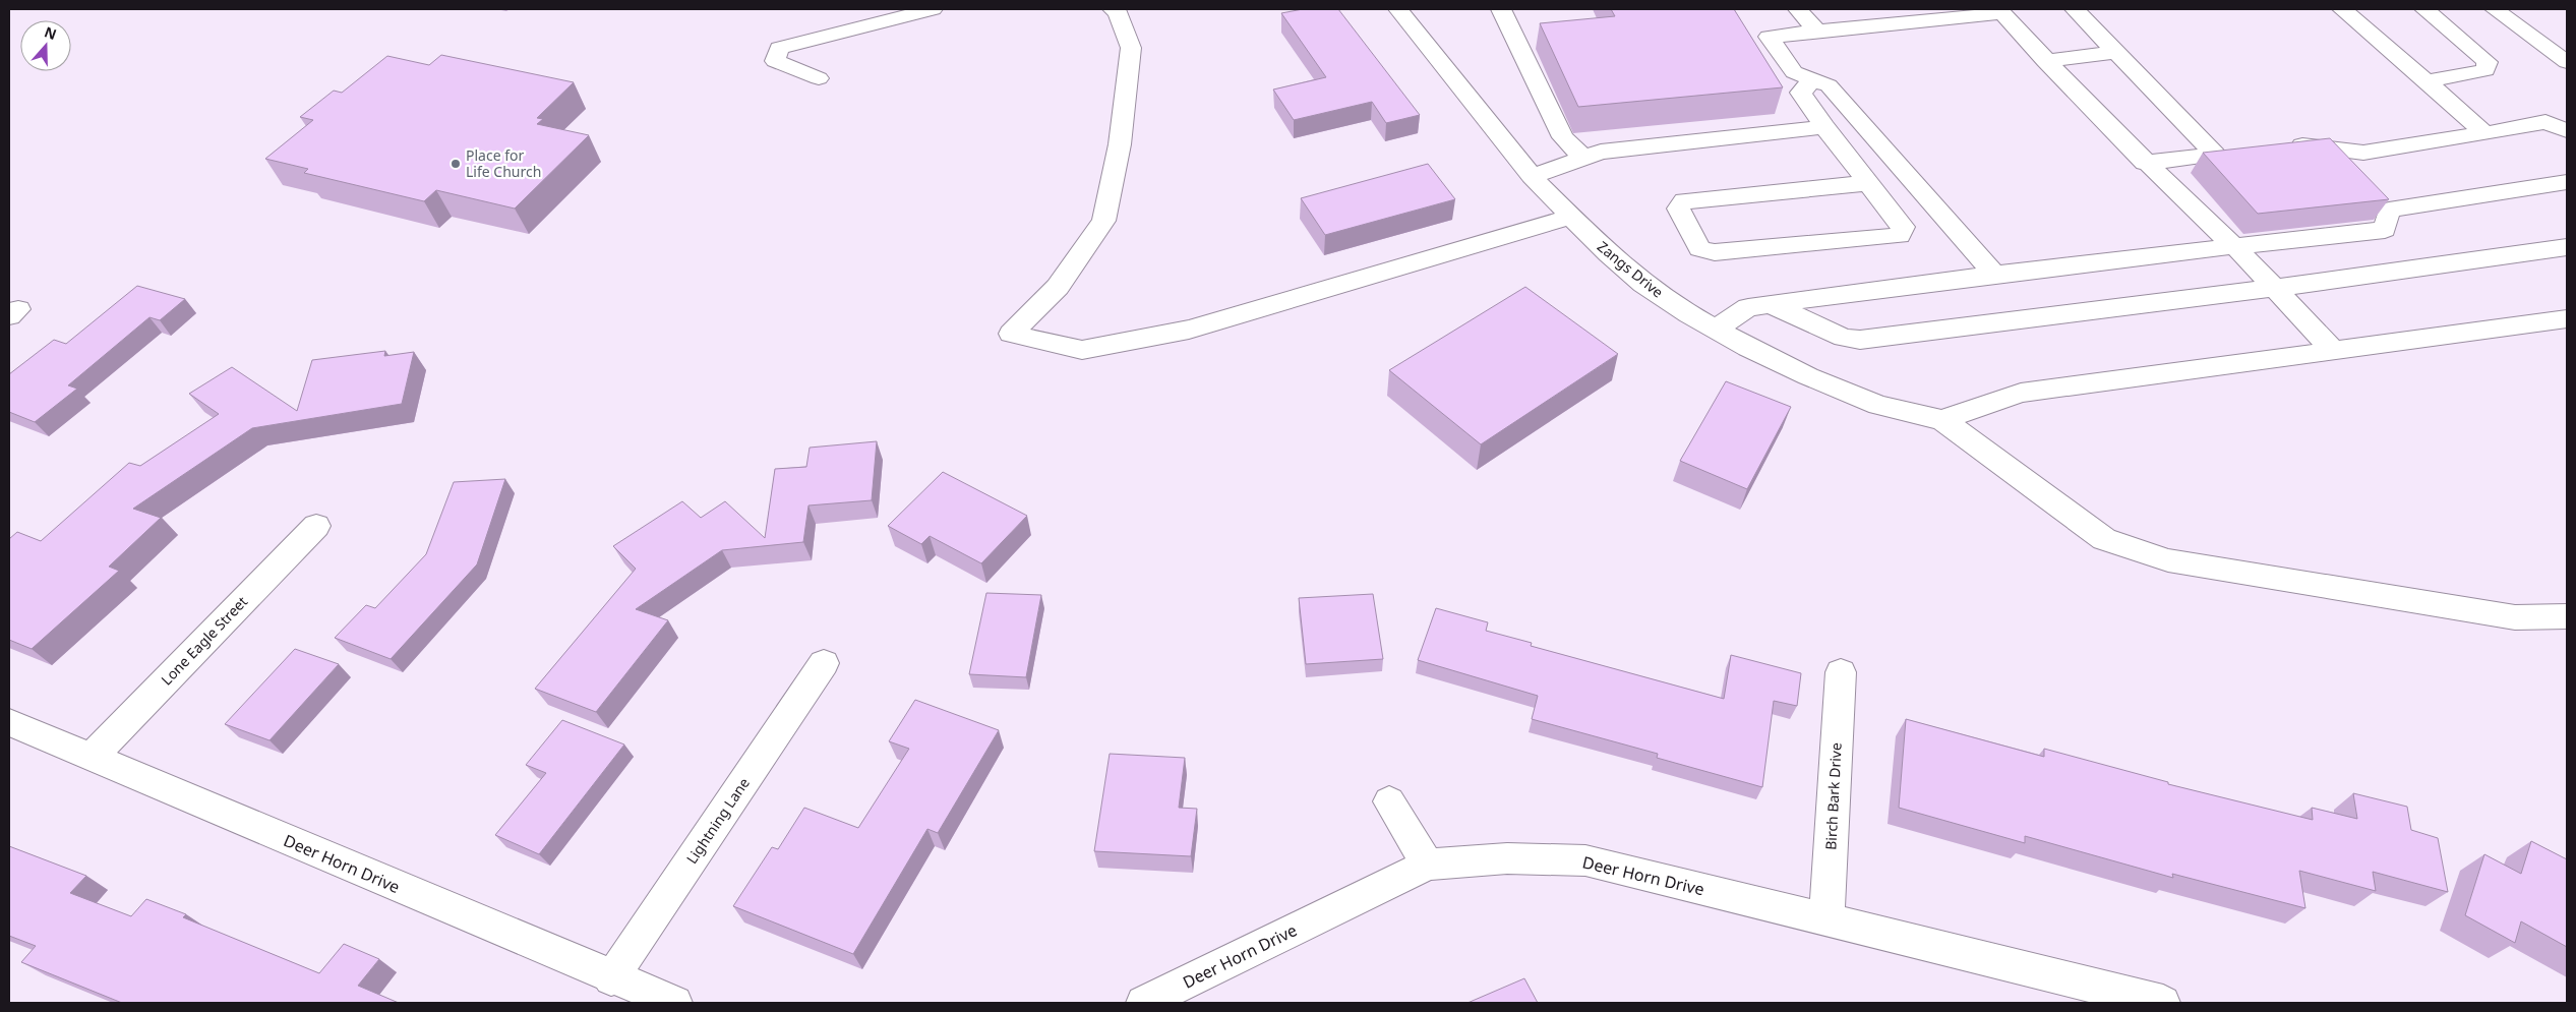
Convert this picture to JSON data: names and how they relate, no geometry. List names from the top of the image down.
{
  "streets": {
    "street": [
      "Zangs Drive",
      "Lone Eagle Street",
      "Birch Bark Drive",
      "Lightning Lane",
      "Deer Horn Drive"
    ]
  },
  "crossings": [
    ["Lone Eagle Street", "Deer Horn Drive"],
    ["Birch Bark Drive", "Deer Horn Drive"],
    ["Lightning Lane", "Deer Horn Drive"]
  ],
  "places": ["Place for Life Church"],
  "north": "top"
}
